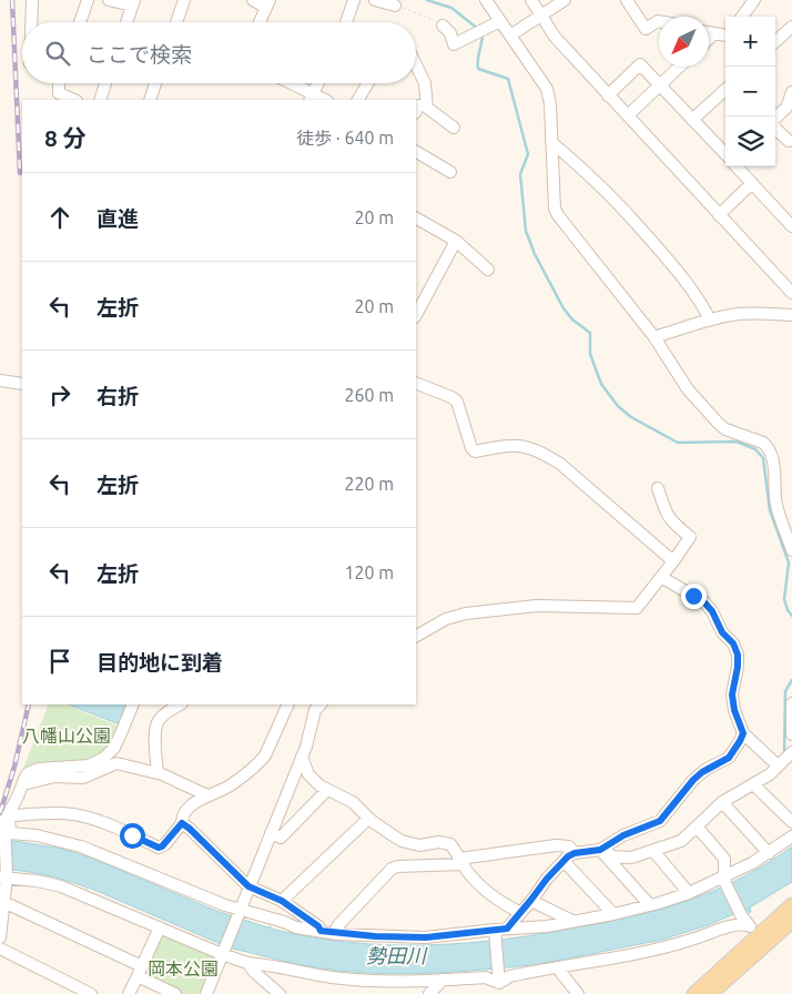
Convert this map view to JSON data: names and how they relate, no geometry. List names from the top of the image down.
{
  "water": ["勢田川"],
  "parks": ["八幡山公園", "岡本公園"],
  "north": "bottom left",
  "page": {
    "map_buttons": ["+", "−"],
    "search": "ここで検索",
    "heading": ["8 分", "徒歩 · 640 m"],
    "list": [
      ["直進", "20 m"],
      ["左折", "20 m"],
      ["右折", "260 m"],
      ["左折", "220 m"],
      ["左折", "120 m"],
      "目的地に到着"
    ]
  }
}
